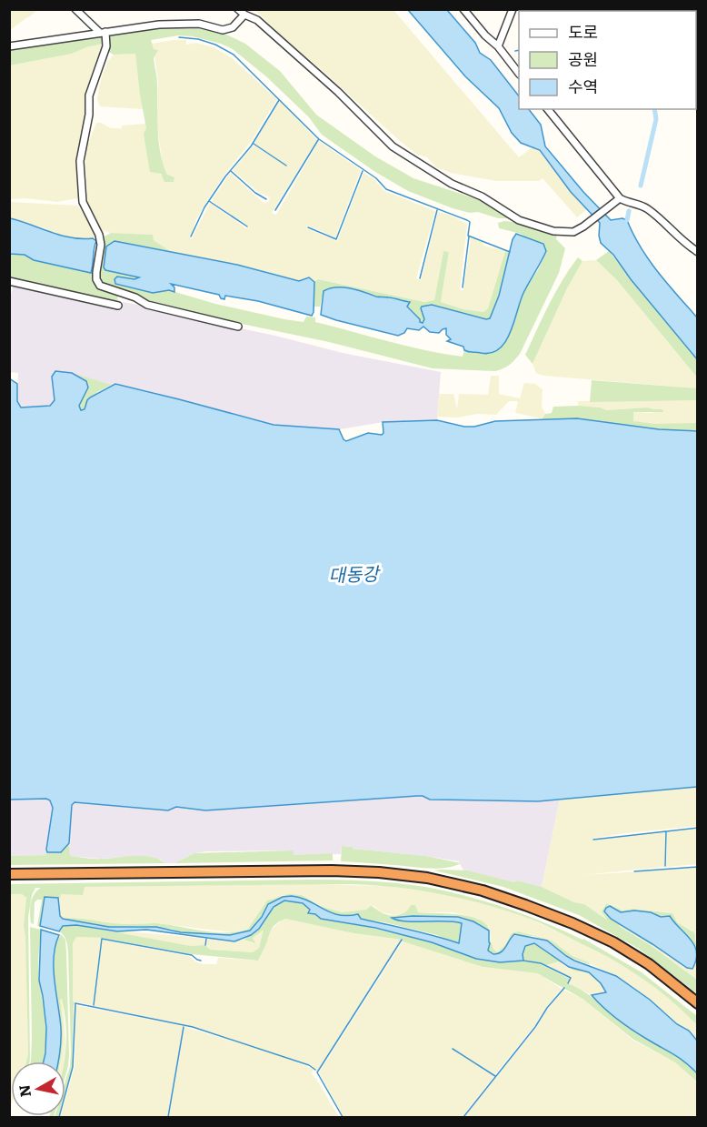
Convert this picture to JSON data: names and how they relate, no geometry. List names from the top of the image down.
{
  "water": ["대동강"],
  "legend": ["도로", "공원", "수역"],
  "north": "left"
}
